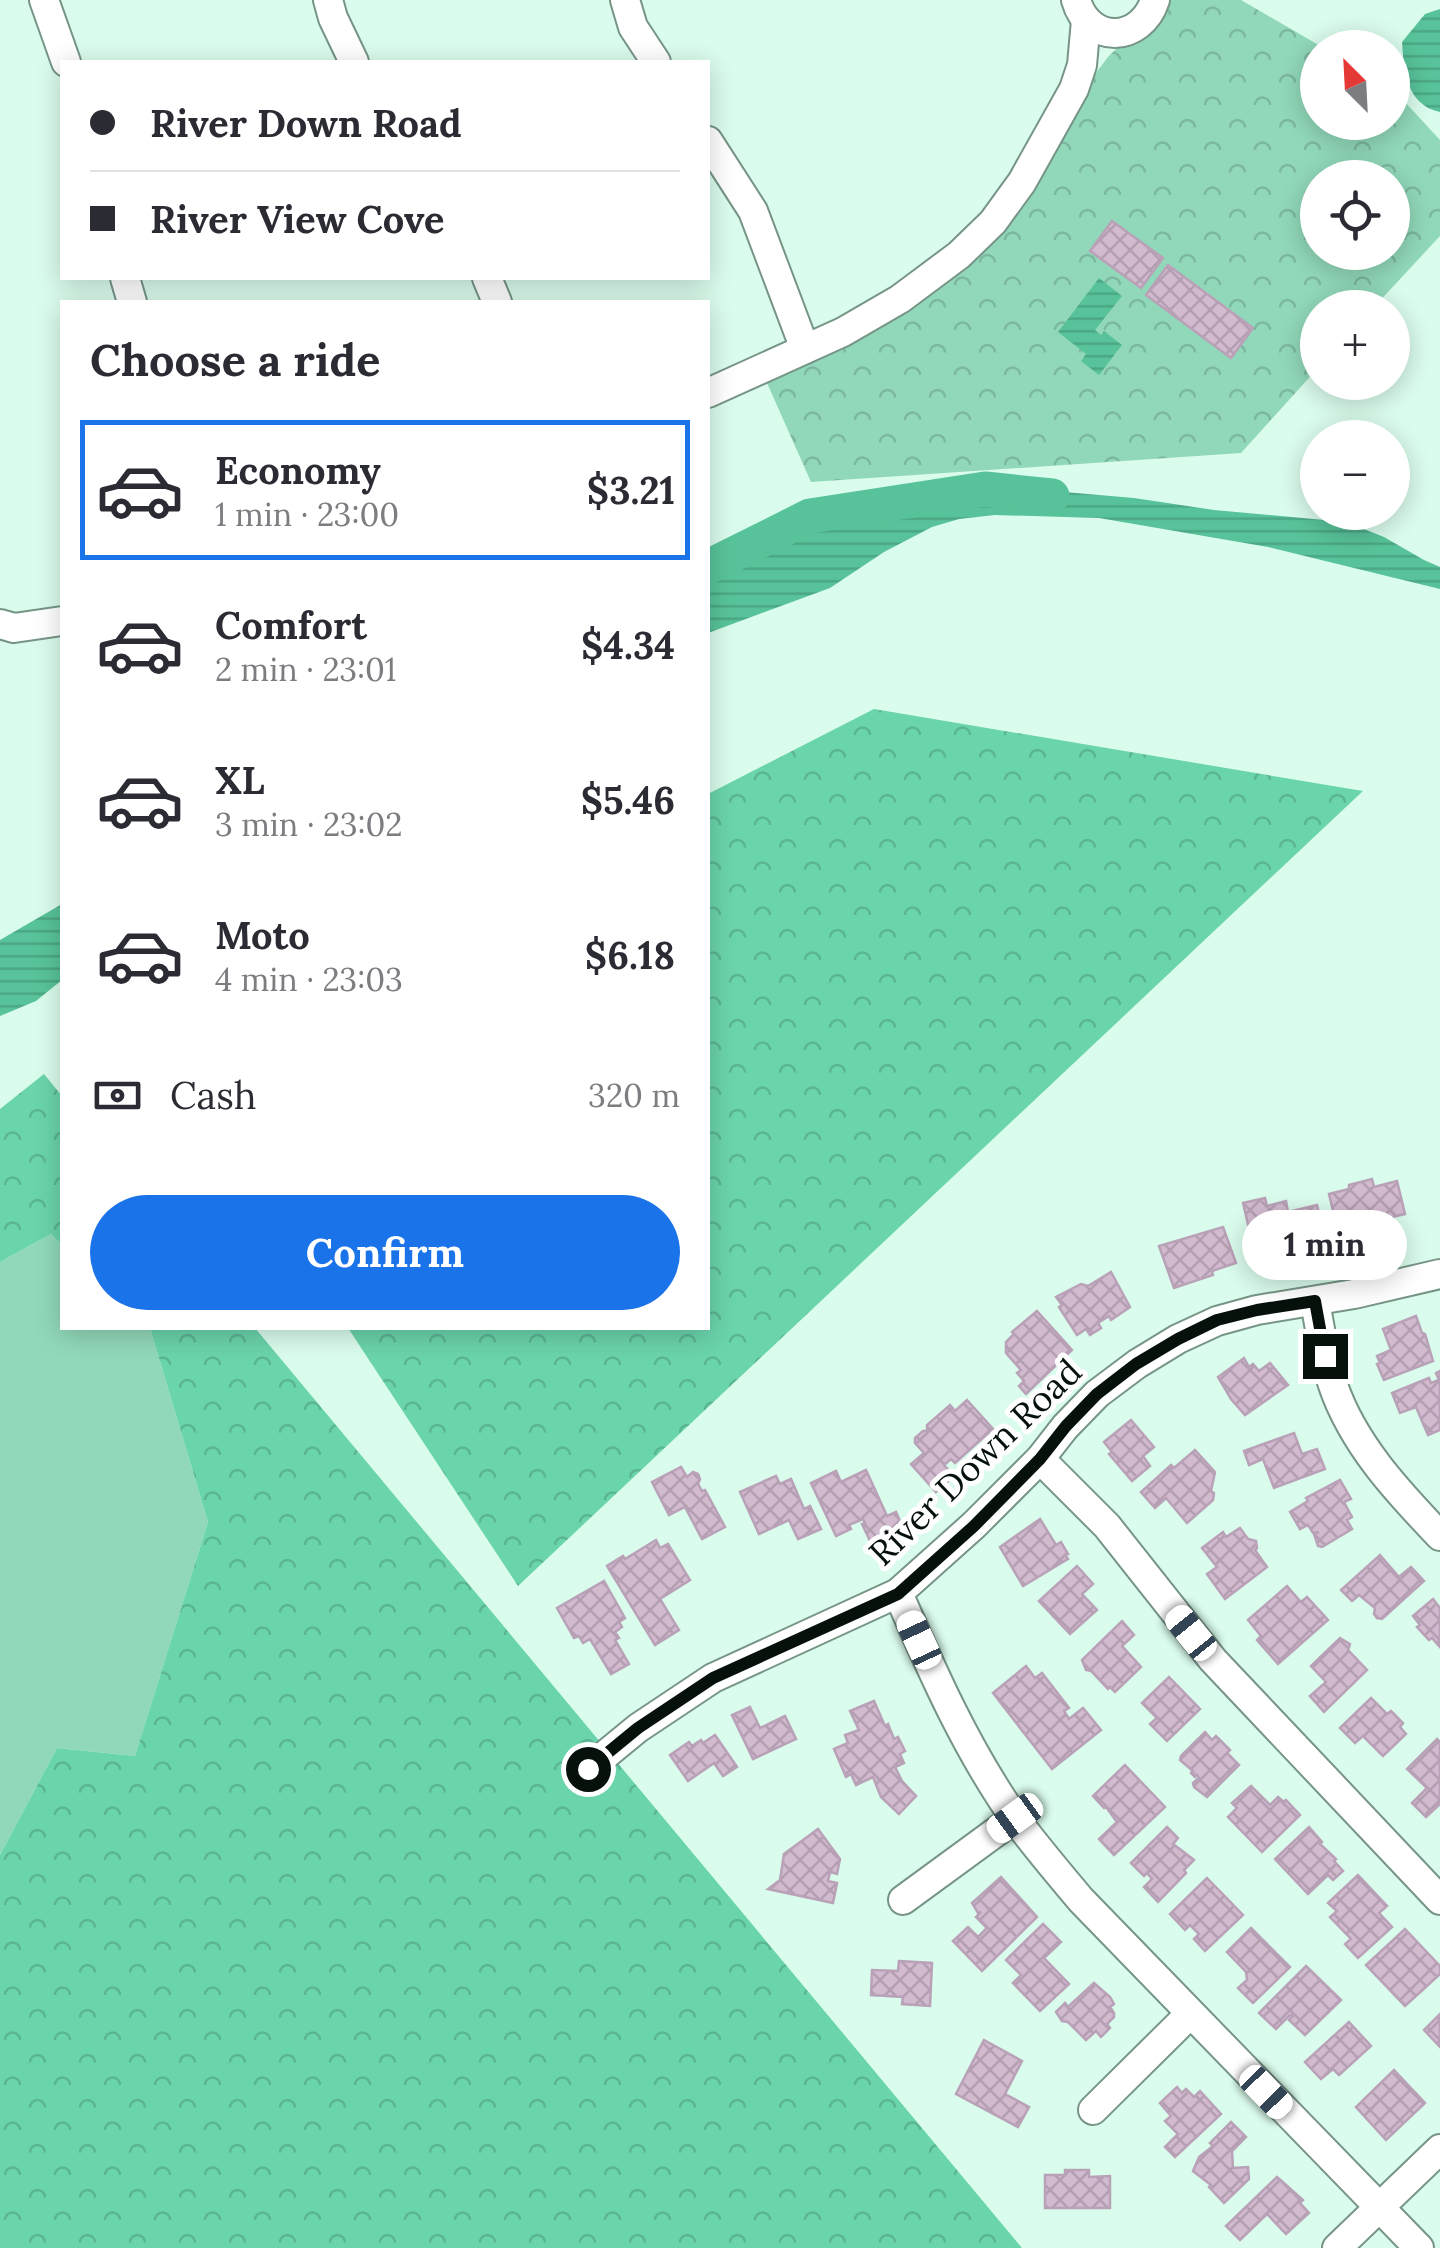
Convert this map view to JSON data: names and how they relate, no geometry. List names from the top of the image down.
{
  "streets": {
    "street": ["River Down Road"]
  },
  "north": "top left",
  "page": {
    "map_buttons": ["+", "−"],
    "banner": ["River Down Road", "River View Cove"],
    "heading": "Choose a ride",
    "list": [
      {
        "name": "Economy",
        "note": "1 min · 23:00",
        "value": "$3.21"
      },
      {
        "name": "Comfort",
        "note": "2 min · 23:01",
        "value": "$4.34"
      },
      {
        "name": "XL",
        "note": "3 min · 23:02",
        "value": "$5.46"
      },
      {
        "name": "Moto",
        "note": "4 min · 23:03",
        "value": "$6.18"
      }
    ],
    "pay": ["Cash", "320 m"],
    "buttons": "Confirm",
    "bubble": "1 min"
  }
}
